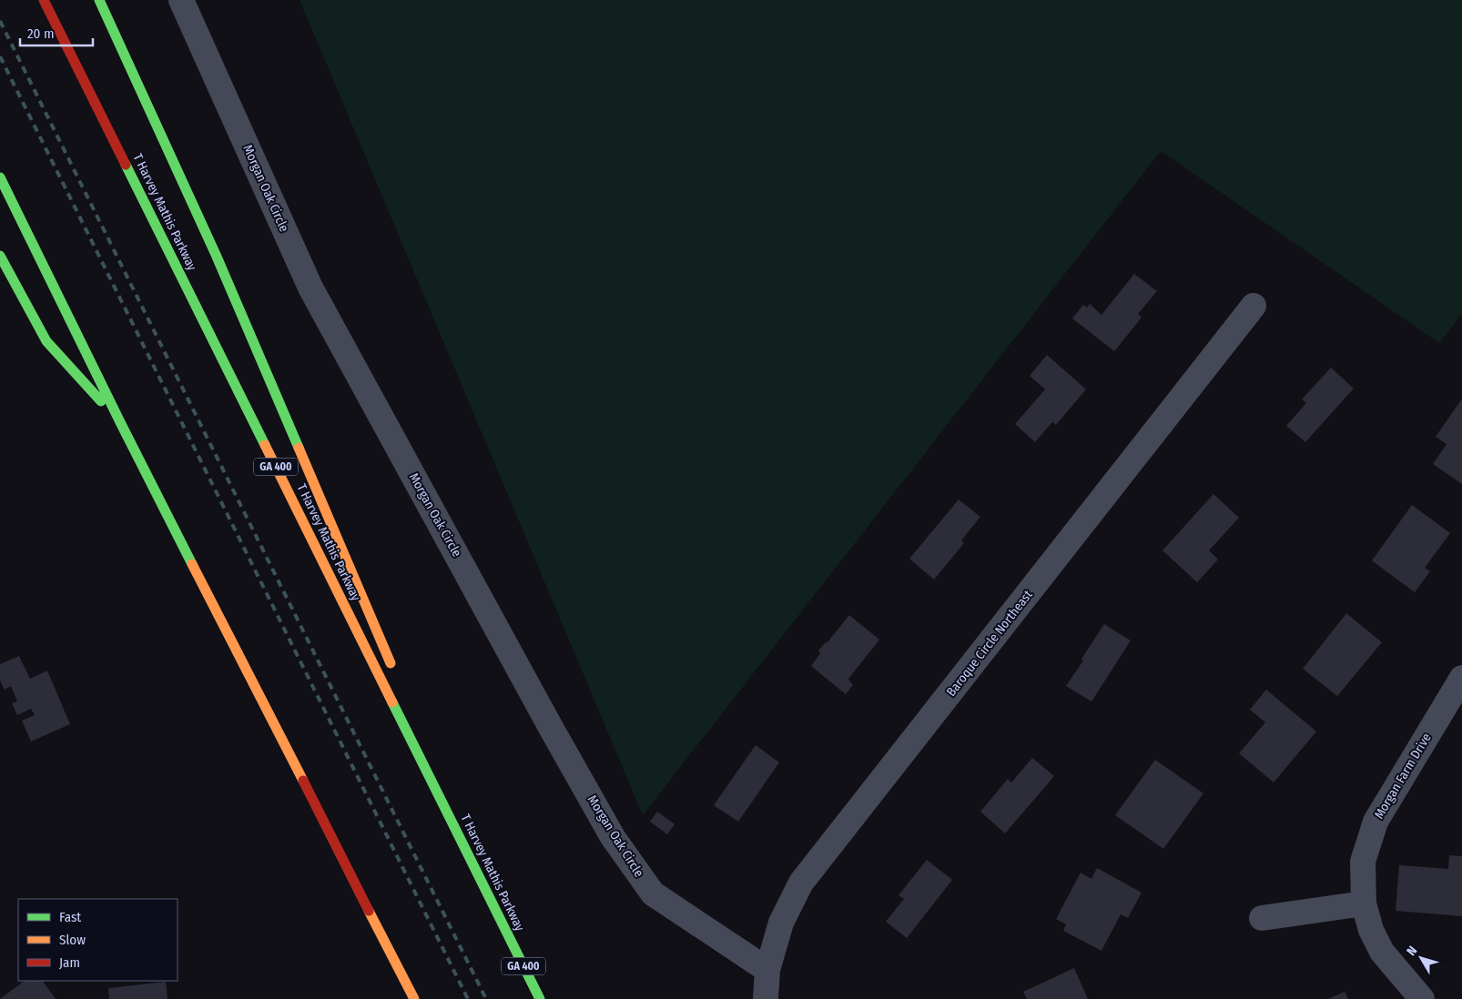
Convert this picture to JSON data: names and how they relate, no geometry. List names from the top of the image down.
{
  "streets": {
    "highway": ["T Harvey Mathis Parkway", "GA 400"],
    "street": ["Morgan Oak Circle", "Baroque Circle Northeast", "Morgan Farm Drive"]
  },
  "crossings": [
    ["Morgan Oak Circle", "Baroque Circle Northeast"]
  ],
  "legend": ["Fast", "Slow", "Jam"],
  "scale_bar": "20 m",
  "north": "top left"
}
